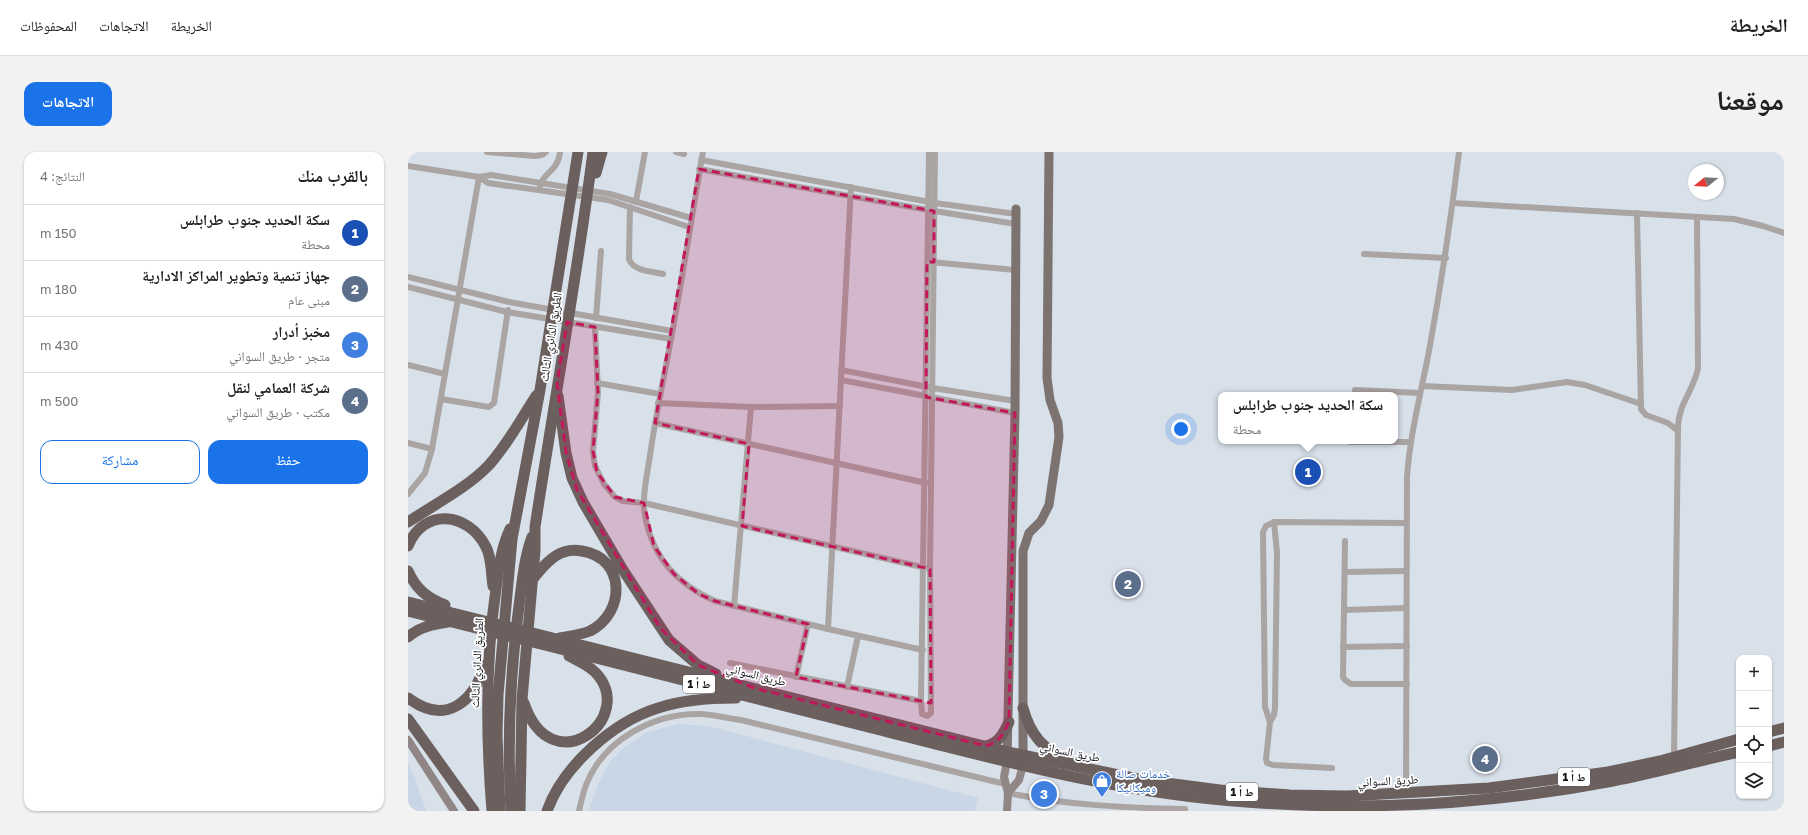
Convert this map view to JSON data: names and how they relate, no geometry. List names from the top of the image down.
{
  "streets": {
    "highway": ["الطريق الدائري الثالث", "طريق السواني", "ط أ 1"]
  },
  "places": {
    "shop": ["خدمات صالة وميكانيكا"]
  },
  "north": "left",
  "page": {
    "header": "الخريطة",
    "nav": ["الخريطة", "الاتجاهات", "المحفوظات"],
    "title": "موقعنا",
    "buttons": [
      "الاتجاهات",
      ["حفظ", "مشاركة"]
    ],
    "heading": ["بالقرب منك", "النتائج: 4"],
    "list": [
      {
        "mark": "1",
        "name": "سكة الحديد جنوب طرابلس",
        "note": "محطة",
        "value": "150 m"
      },
      {
        "mark": "2",
        "name": "جهاز تنمية وتطوير المراكز الادارية",
        "note": "مبنى عام",
        "value": "180 m"
      },
      {
        "mark": "3",
        "name": "مخبز أدرار",
        "note": "متجر · طريق السواني",
        "value": "430 m"
      },
      {
        "mark": "4",
        "name": "شركة العمامي لنقل",
        "note": "مكتب · طريق السواني",
        "value": "500 m"
      }
    ],
    "popup": ["سكة الحديد جنوب طرابلس", "محطة"],
    "pins": [
      "1",
      "2",
      "4",
      "3"
    ],
    "map_buttons": ["+", "−"]
  }
}
